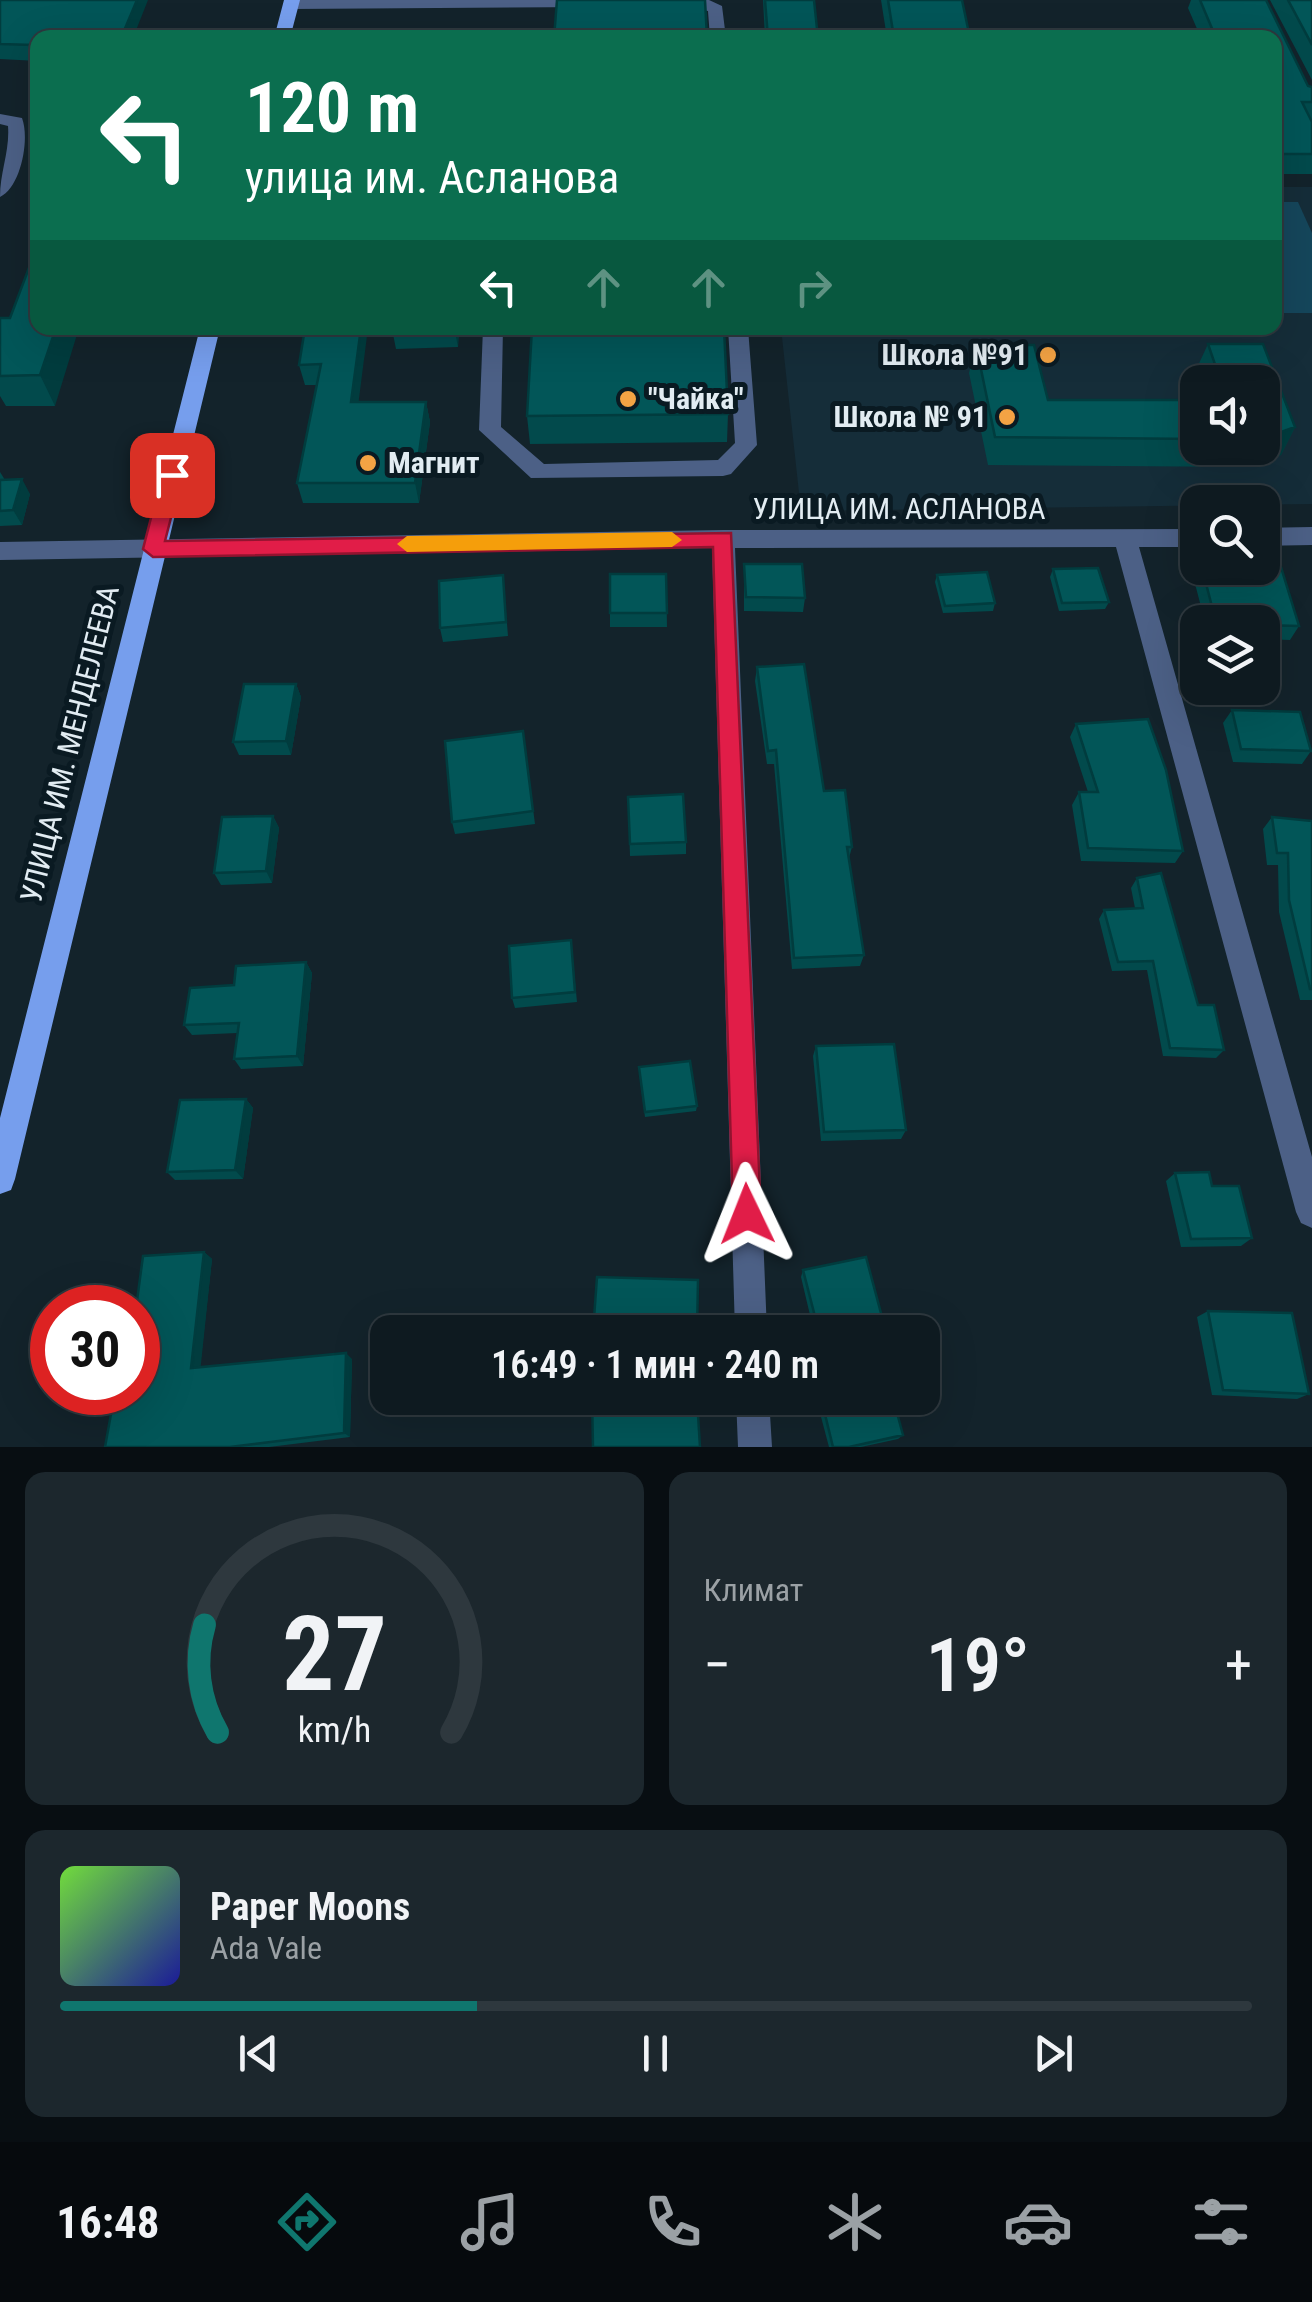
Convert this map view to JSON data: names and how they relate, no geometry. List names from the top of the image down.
{
  "streets": {
    "main road": ["УЛИЦА ИМ. МЕНДЕЛЕЕВА"],
    "street": ["УЛИЦА ИМ. АСЛАНОВА"]
  },
  "crossings": [
    ["УЛИЦА ИМ. АСЛАНОВА", "УЛИЦА ИМ. МЕНДЕЛЕЕВА"]
  ],
  "places": [
    "Школа №91",
    "\"Чайка\"",
    "Школа № 91",
    "Магнит"
  ],
  "page": {
    "turn": ["120 m", "улица им. Асланова"],
    "limit": "30",
    "trip": "16:49 · 1 мин · 240 m",
    "tile": "Климат",
    "heat": ["−", "19°", "+"],
    "song": ["Paper Moons", "Ada Vale"],
    "tabs": "16:48",
    "gauge": ["27", "km/h"]
  }
}
